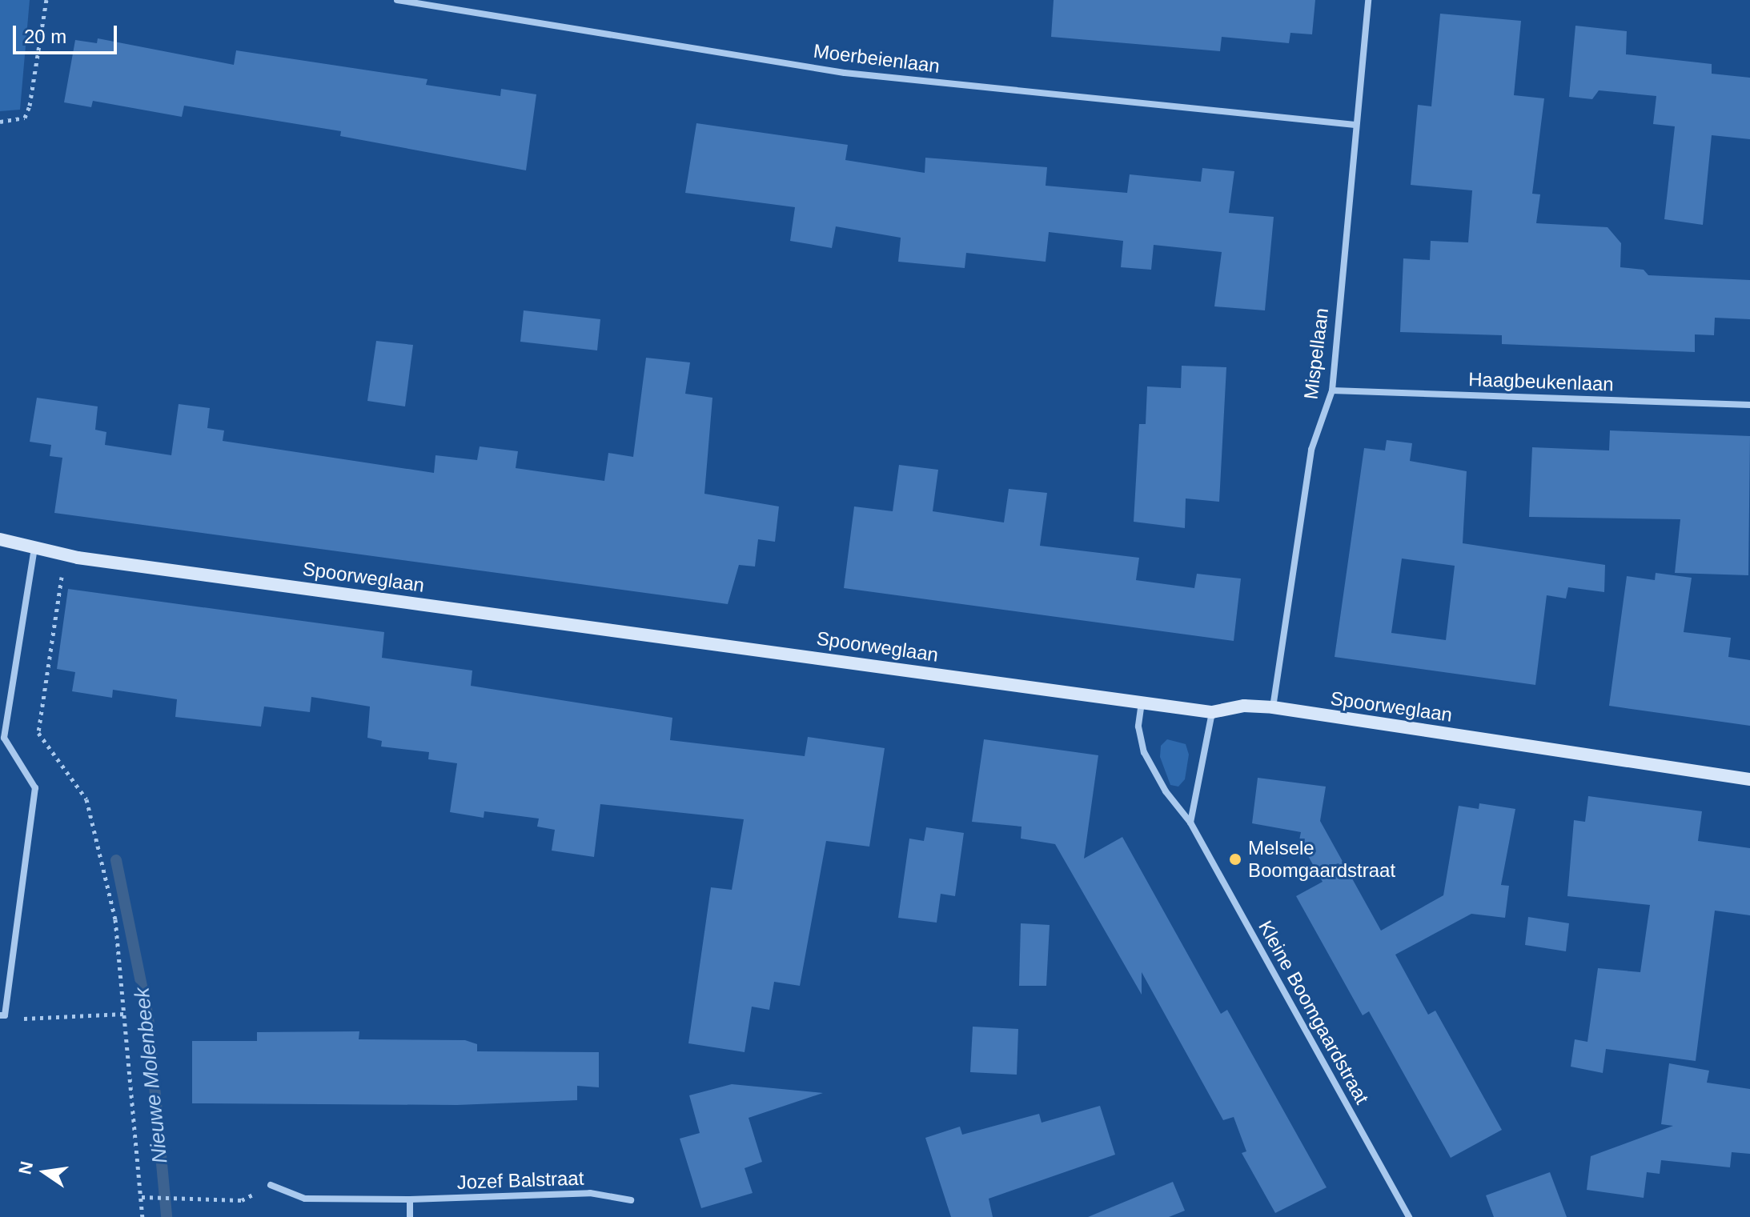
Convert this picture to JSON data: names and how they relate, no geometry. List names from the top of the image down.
{
  "streets": {
    "street": [
      "Moerbeienlaan",
      "Mispellaan",
      "Haagbeukenlaan",
      "Spoorweglaan",
      "Kleine Boomgaardstraat",
      "Jozef Balstraat"
    ]
  },
  "crossings": [
    ["Moerbeienlaan", "Mispellaan"],
    ["Mispellaan", "Haagbeukenlaan"],
    ["Mispellaan", "Spoorweglaan"],
    ["Spoorweglaan", "Kleine Boomgaardstraat"]
  ],
  "water": ["Nieuwe Molenbeek"],
  "places": ["Melsele Boomgaardstraat"],
  "scale_bar": "20 m",
  "north": "left"
}
